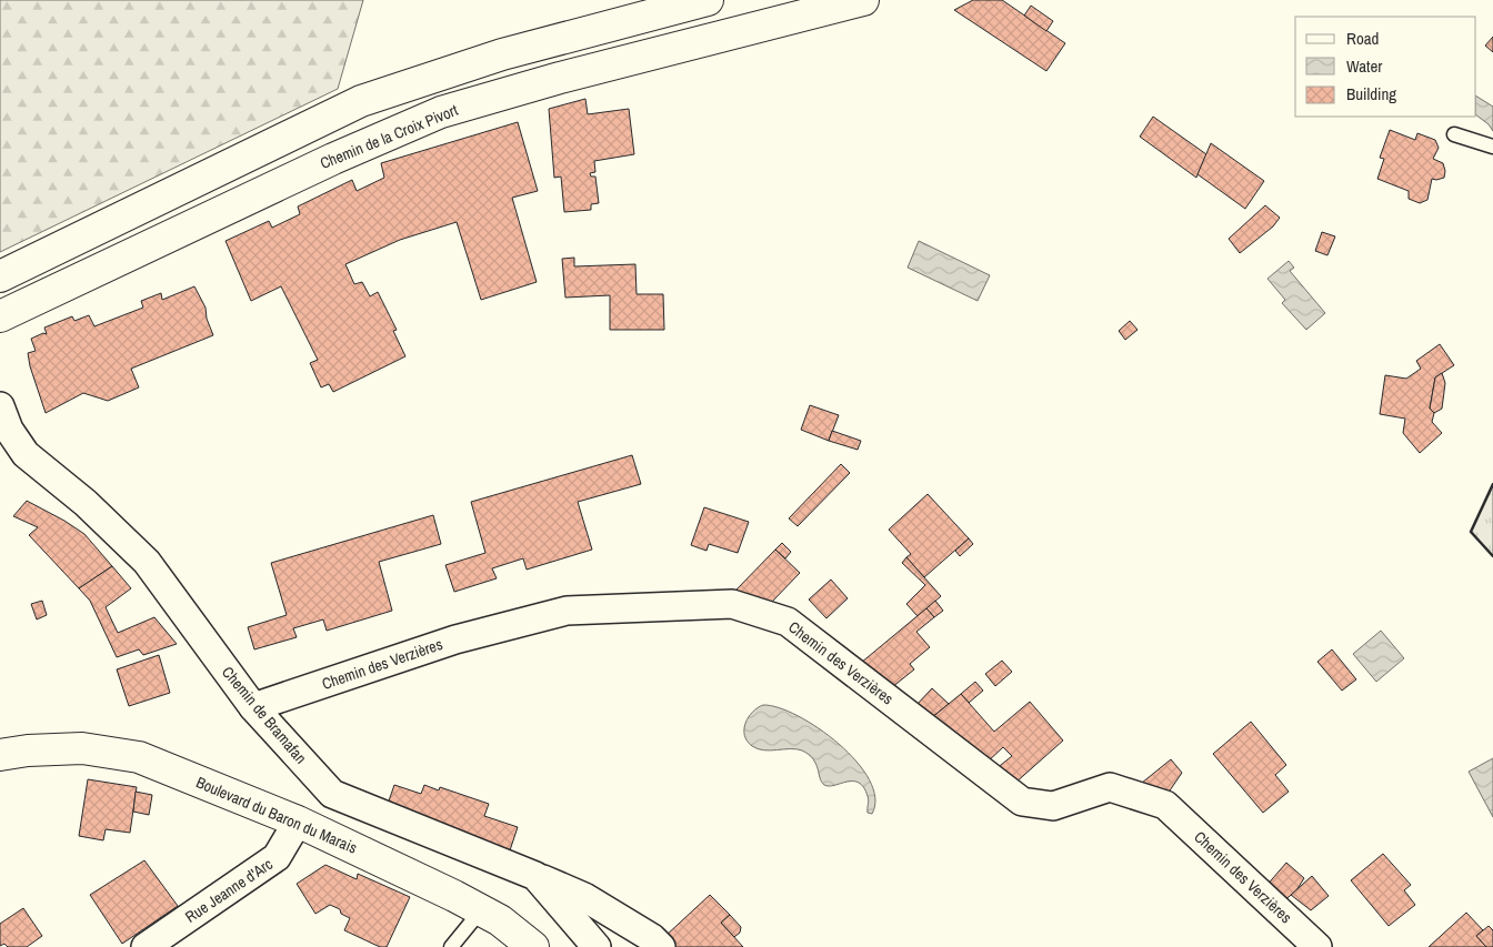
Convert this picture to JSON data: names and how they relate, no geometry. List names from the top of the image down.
{
  "streets": {
    "main road": ["Chemin de la Croix Pivort", "Boulevard du Baron du Marais"],
    "street": ["Chemin des Verzières", "Chemin de Bramafan", "Rue Jeanne d'Arc"]
  },
  "crossings": [
    ["Chemin des Verzières", "Chemin de Bramafan"],
    ["Boulevard du Baron du Marais", "Rue Jeanne d'Arc"]
  ],
  "legend": ["Road", "Water", "Building"]
}
